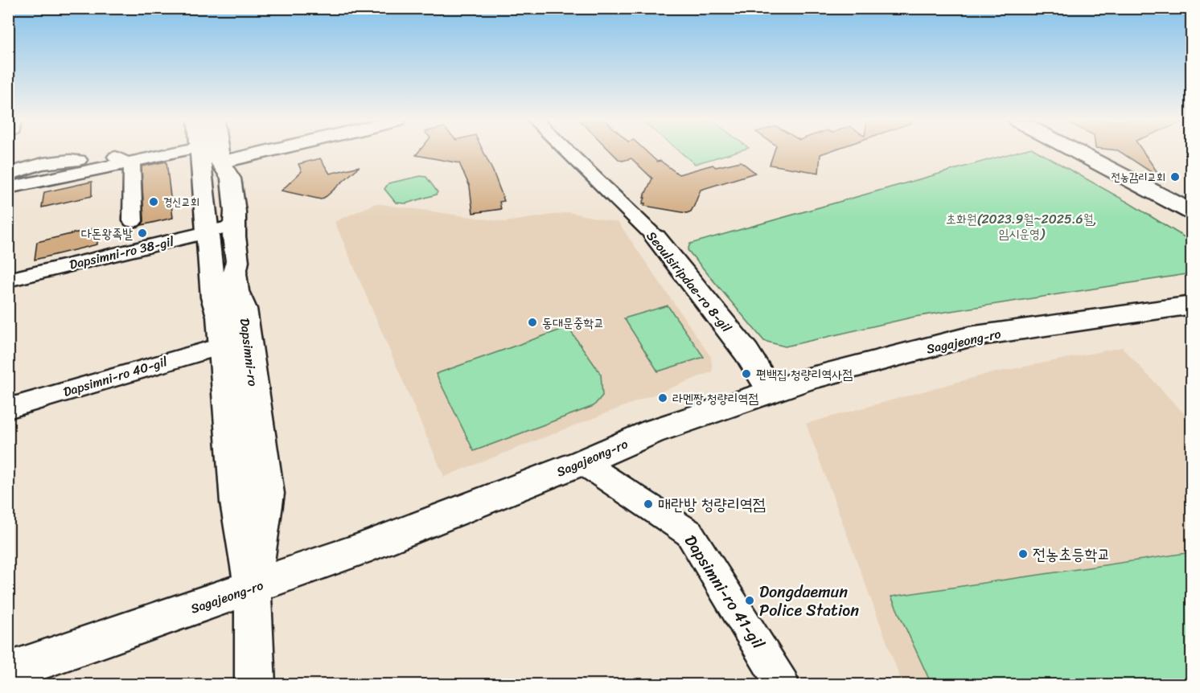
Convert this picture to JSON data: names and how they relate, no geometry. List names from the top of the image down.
{
  "streets": {
    "main road": ["Seoulsiripdae-ro 8-gil", "Sagajeong-ro", "Dapsimni-ro"],
    "street": ["Dapsimni-ro 38-gil", "Dapsimni-ro 40-gil", "Dapsimni-ro 41-gil"]
  },
  "crossings": [
    ["Dapsimni-ro 38-gil", "Dapsimni-ro"],
    ["Seoulsiripdae-ro 8-gil", "Sagajeong-ro"],
    ["Sagajeong-ro", "Dapsimni-ro"],
    ["Sagajeong-ro", "Dapsimni-ro 41-gil"],
    ["Dapsimni-ro", "Dapsimni-ro 40-gil"]
  ],
  "parks": ["초화원(2023.9월~2025.6월, 임시운영)"],
  "places": [
    "전농감리교회",
    "경신교회",
    "다돈왕족발",
    "동대문중학교",
    "편백집 청량리역사점",
    "라멘짱 청량리역점",
    "매란방 청량리역점",
    "전농초등학교",
    "Dongdaemun Police Station"
  ]
}
